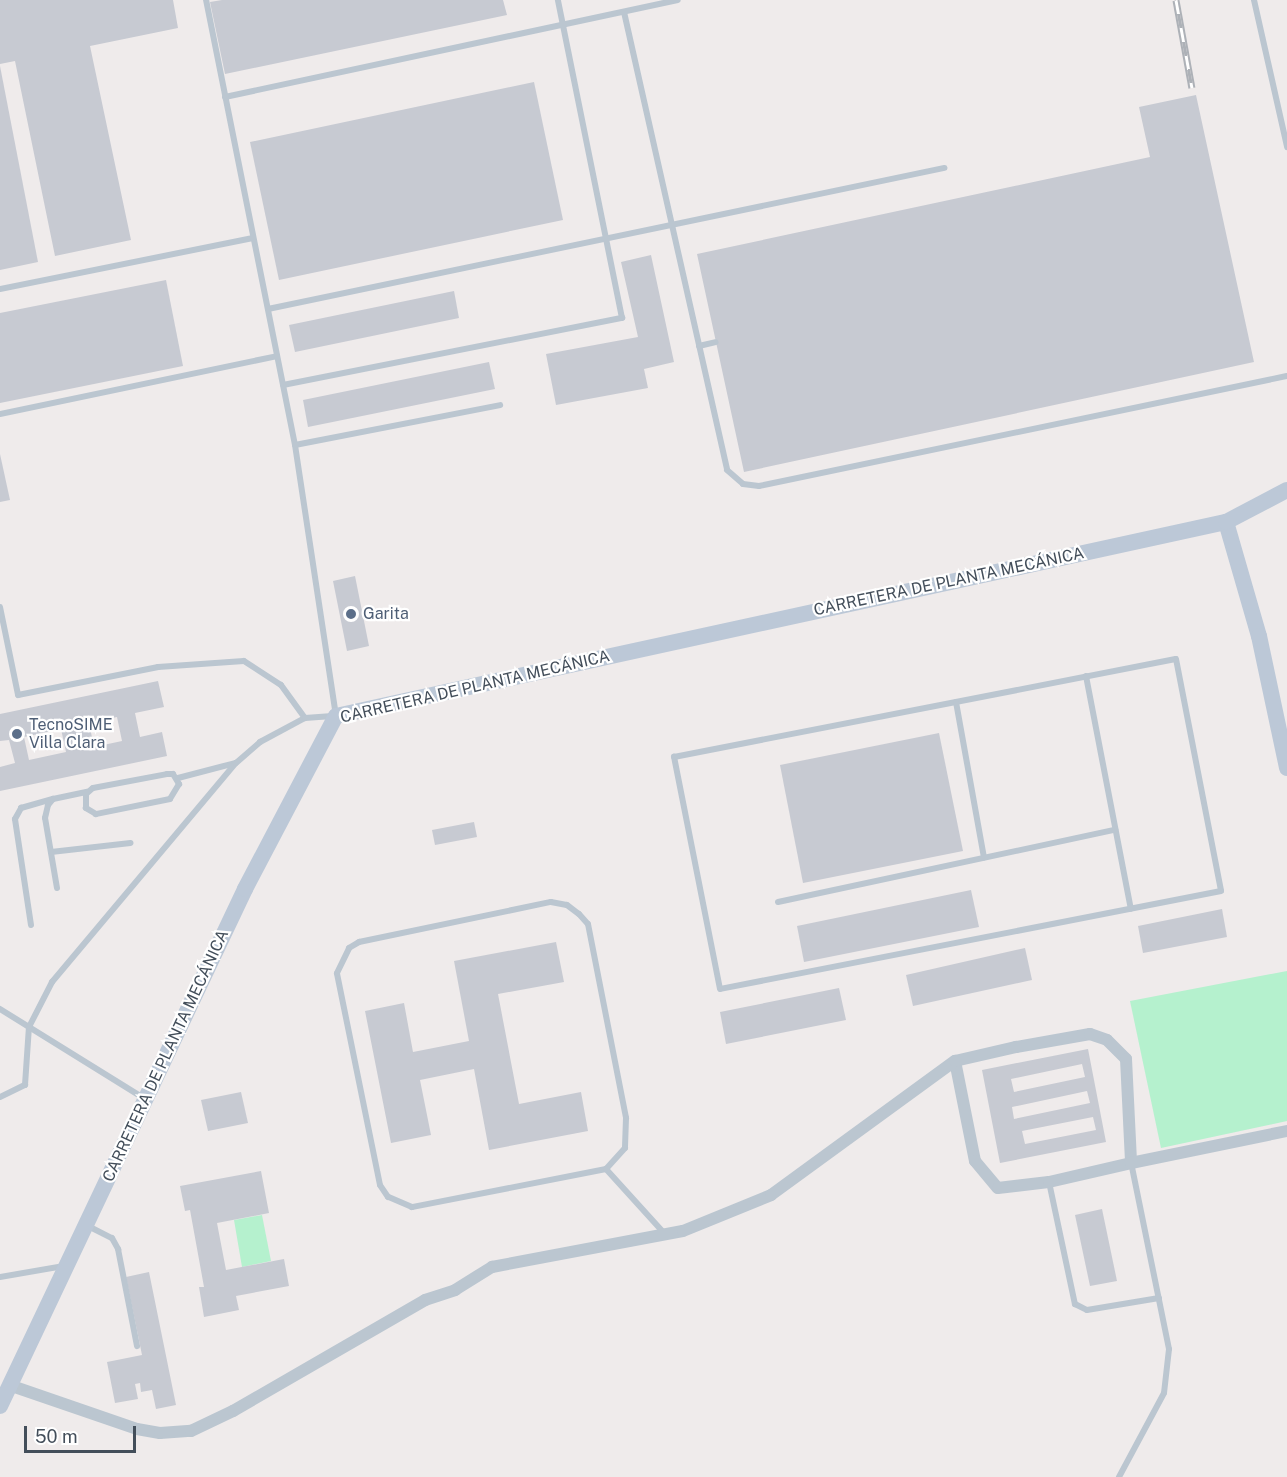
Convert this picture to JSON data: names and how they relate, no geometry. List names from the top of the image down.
{
  "streets": {
    "street": ["CARRETERA DE PLANTA MECÁNICA"]
  },
  "places": ["Garita", "TecnoSIME Villa Clara"],
  "scale_bar": "50 m"
}
